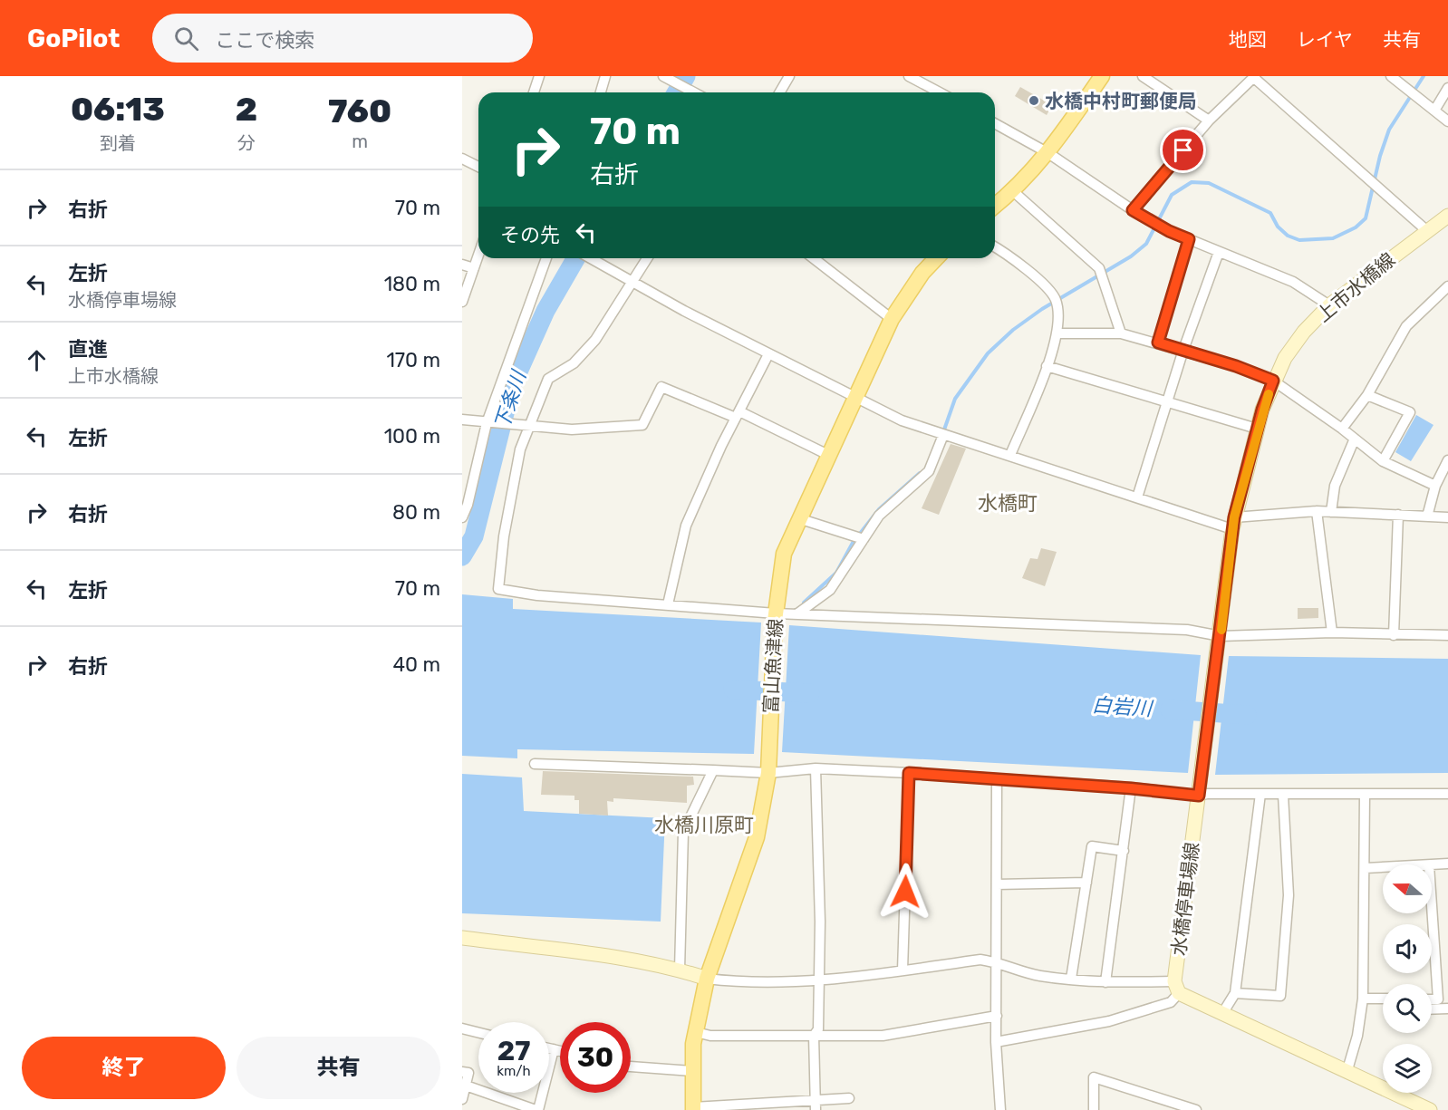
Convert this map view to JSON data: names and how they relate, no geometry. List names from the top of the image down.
{
  "streets": {
    "main road": ["上市水橋線", "富山魚津線", "水橋停車場線"]
  },
  "crossings": [
    ["上市水橋線", "水橋停車場線"]
  ],
  "districts": ["水橋町", "水橋川原町"],
  "water": ["下条川", "白岩川"],
  "places": ["水橋中村町郵便局"],
  "north": "left",
  "page": {
    "header": "GoPilot",
    "search": "ここで検索",
    "nav": ["地図", "レイヤ", "共有"],
    "eta": [
      "06:13",
      "到着",
      "2",
      "分",
      "760",
      "m"
    ],
    "turn": ["70 m", "右折"],
    "list": [
      {
        "name": "右折",
        "value": "70 m"
      },
      {
        "name": "左折",
        "note": "水橋停車場線",
        "value": "180 m"
      },
      {
        "name": "直進",
        "note": "上市水橋線",
        "value": "170 m"
      },
      {
        "name": "左折",
        "value": "100 m"
      },
      {
        "name": "右折",
        "value": "80 m"
      },
      {
        "name": "左折",
        "value": "70 m"
      },
      {
        "name": "右折",
        "value": "40 m"
      }
    ],
    "then": "その先",
    "speed": "27 km/h",
    "limit": "30",
    "buttons": ["終了", "共有"]
  }
}
